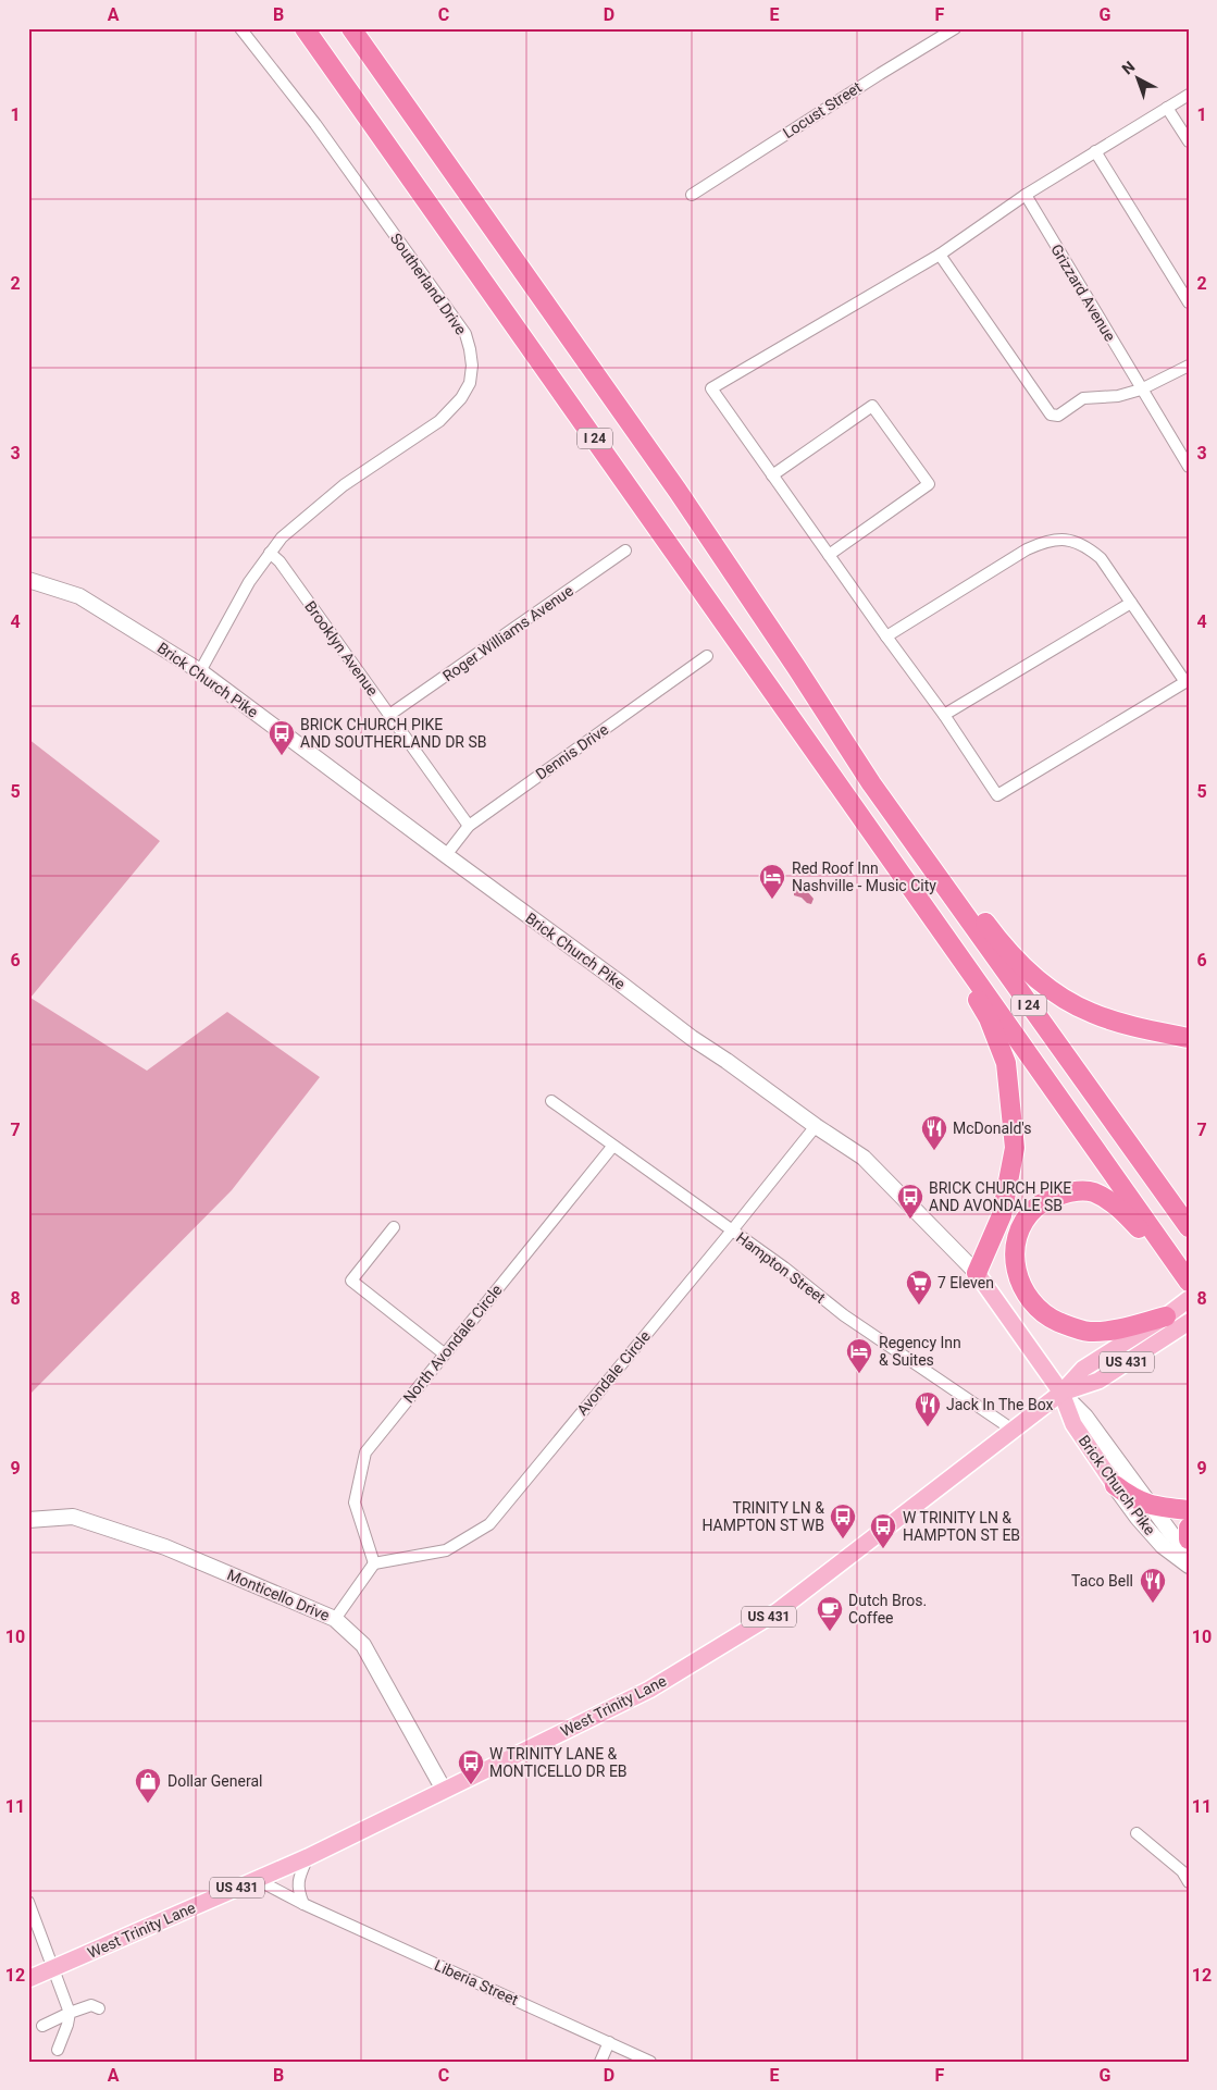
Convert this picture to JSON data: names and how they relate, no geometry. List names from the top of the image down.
{
  "streets": {
    "highway": ["I 24"],
    "main road": [
      "Brick Church Pike",
      "US 431",
      "Monticello Drive",
      "West Trinity Lane"
    ],
    "street": [
      "Locust Street",
      "Southerland Drive",
      "Grizzard Avenue",
      "Roger Williams Avenue",
      "Brooklyn Avenue",
      "Dennis Drive",
      "Hampton Street",
      "North Avondale Circle",
      "Avondale Circle",
      "Liberia Street"
    ]
  },
  "crossings": [
    ["Southerland Drive", "Brooklyn Avenue"],
    ["Southerland Drive", "Brick Church Pike"],
    ["Roger Williams Avenue", "Brooklyn Avenue"],
    ["Brooklyn Avenue", "Dennis Drive"],
    ["Brick Church Pike", "Dennis Drive"],
    ["Brick Church Pike", "Avondale Circle"],
    ["Brick Church Pike", "West Trinity Lane"],
    ["Hampton Street", "North Avondale Circle"],
    ["Hampton Street", "Avondale Circle"],
    ["Hampton Street", "West Trinity Lane"],
    ["North Avondale Circle", "Avondale Circle"],
    ["Monticello Drive", "West Trinity Lane"],
    ["West Trinity Lane", "Liberia Street"]
  ],
  "places": {
    "bus stop": [
      "BRICK CHURCH PIKE AND SOUTHERLAND DR SB",
      "BRICK CHURCH PIKE AND AVONDALE SB",
      "TRINITY LN & HAMPTON ST WB",
      "W TRINITY LN & HAMPTON ST EB",
      "W TRINITY LANE & MONTICELLO DR EB"
    ],
    "hotel": ["Red Roof Inn Nashville - Music City", "Regency Inn & Suites"],
    "restaurant": ["McDonald's", "Jack In The Box", "Taco Bell"],
    "supermarket": ["7 Eleven"],
    "cafe": ["Dutch Bros. Coffee"],
    "shop": ["Dollar General"]
  },
  "north": "top left",
  "grid": {
    "columns": [
      "A",
      "B",
      "C",
      "D",
      "E",
      "F",
      "G"
    ],
    "rows": [
      "1",
      "2",
      "3",
      "4",
      "5",
      "6",
      "7",
      "8",
      "9",
      "10",
      "11",
      "12"
    ]
  }
}
